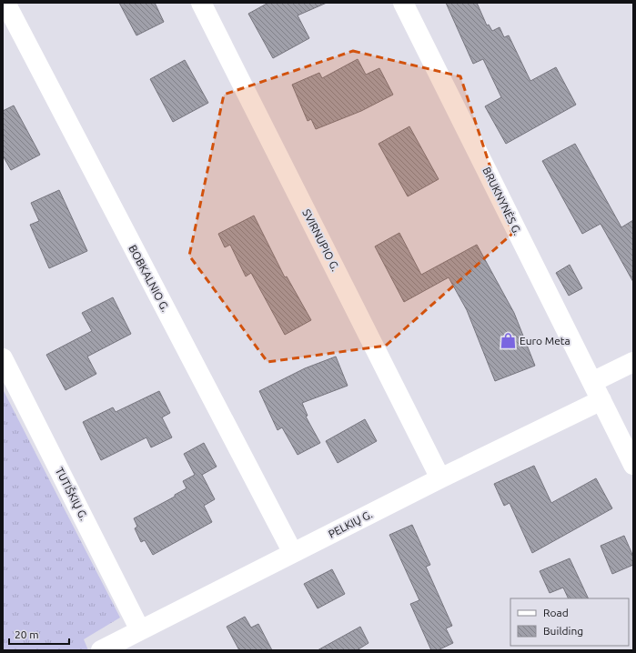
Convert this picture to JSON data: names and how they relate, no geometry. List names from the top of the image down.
{
  "streets": {
    "street": [
      "BRUKNYNĖS G.",
      "SVIRNUPIO G.",
      "BOBKALNIO G.",
      "TUTIŠKIŲ G.",
      "PELKIŲ G."
    ]
  },
  "crossings": [
    ["BRUKNYNĖS G.", "PELKIŲ G."],
    ["SVIRNUPIO G.", "PELKIŲ G."],
    ["BOBKALNIO G.", "PELKIŲ G."],
    ["TUTIŠKIŲ G.", "PELKIŲ G."]
  ],
  "places": {
    "shop": ["Euro Meta"]
  },
  "legend": ["Road", "Building"],
  "scale_bar": "20 m"
}
